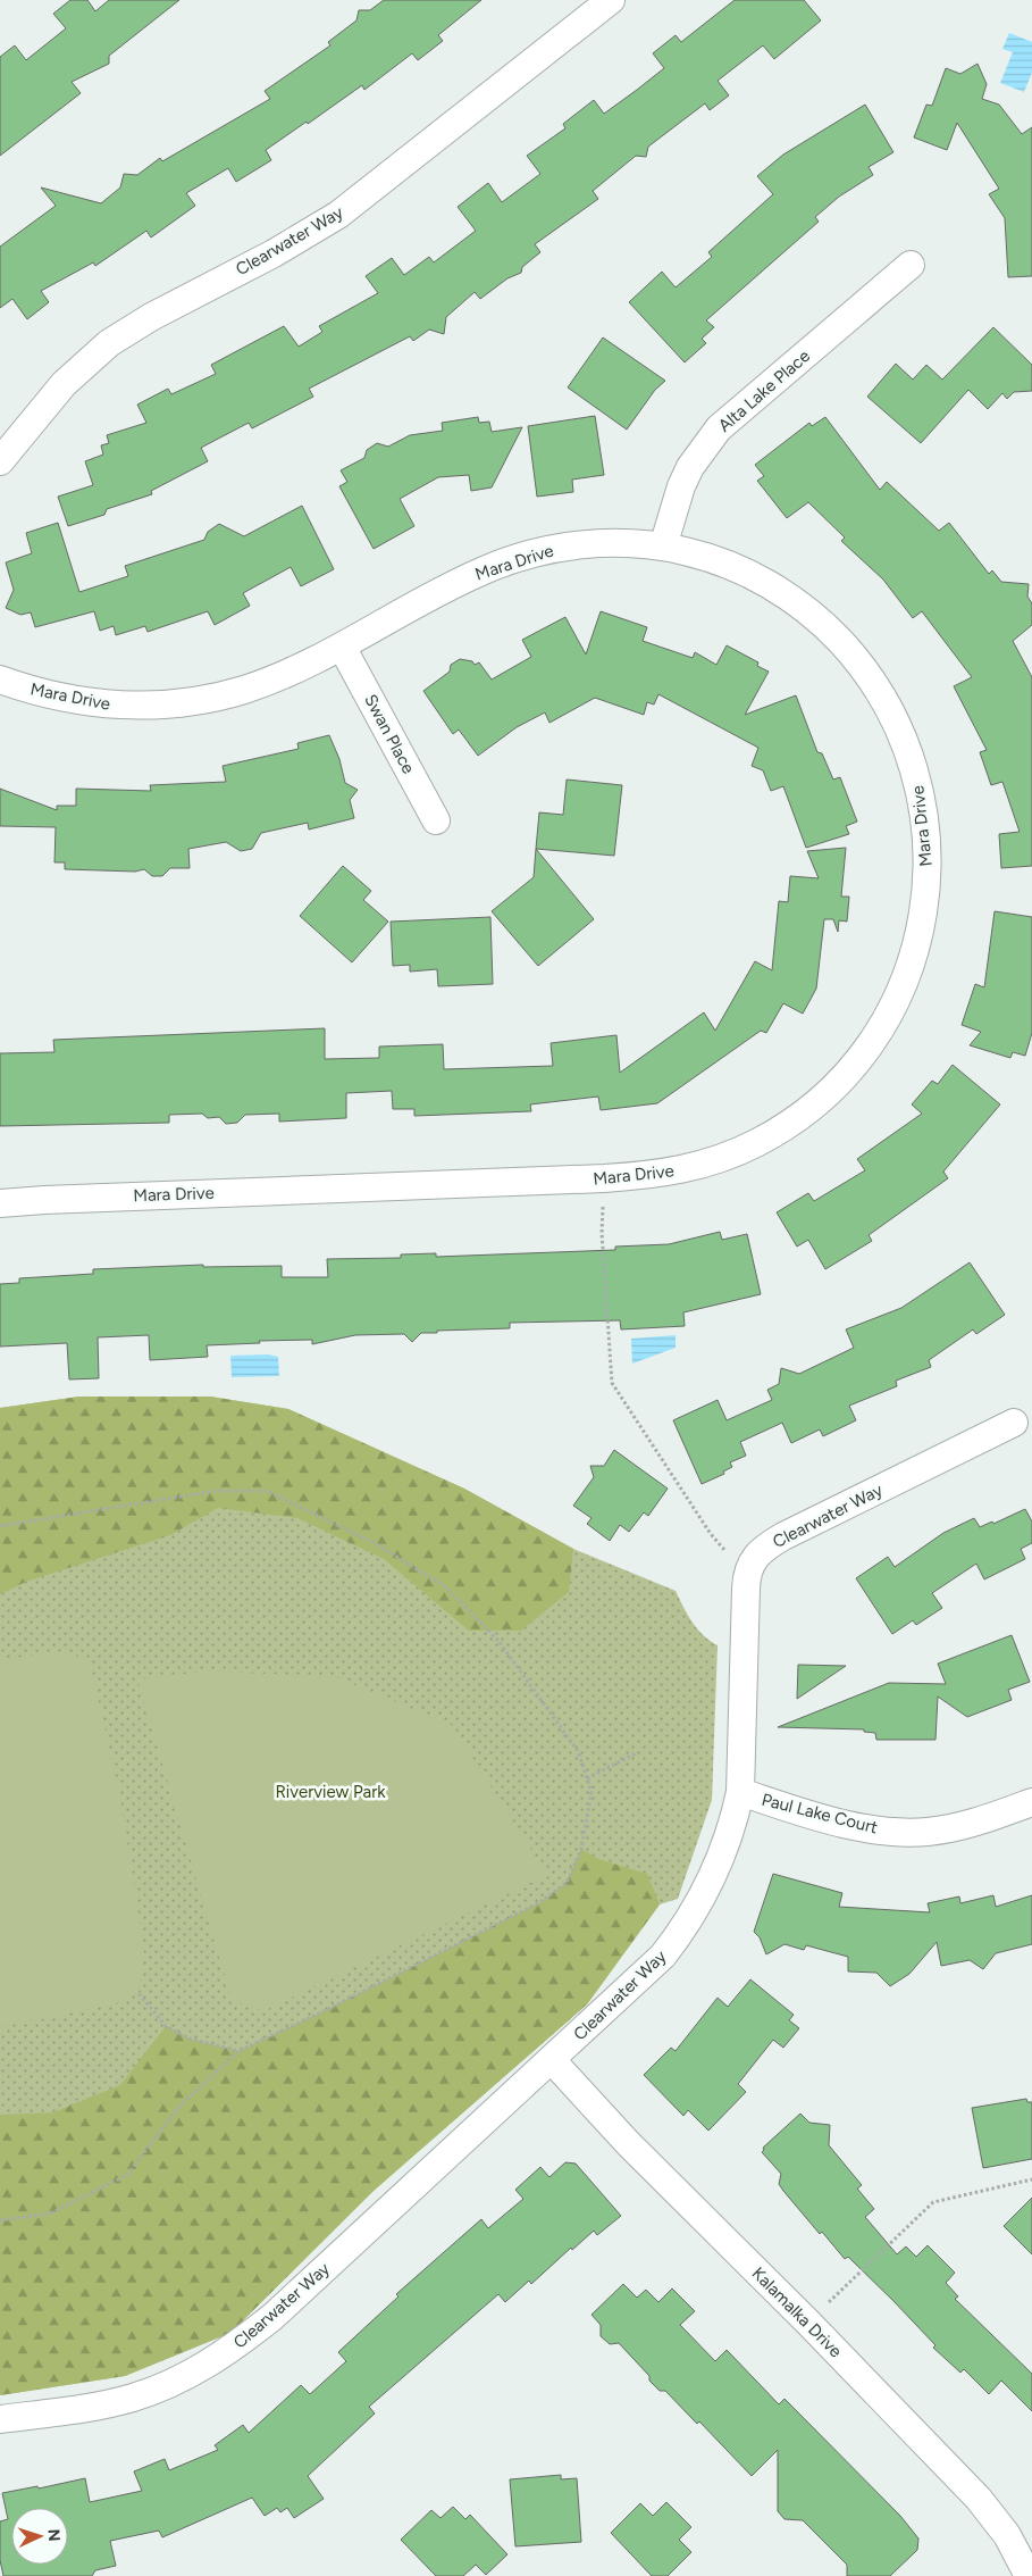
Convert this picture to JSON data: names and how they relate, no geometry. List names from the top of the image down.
{
  "streets": {
    "street": [
      "Clearwater Way",
      "Alta Lake Place",
      "Mara Drive",
      "Swan Place",
      "Paul Lake Court",
      "Kalamalka Drive"
    ]
  },
  "crossings": [
    ["Clearwater Way", "Paul Lake Court"],
    ["Clearwater Way", "Kalamalka Drive"],
    ["Alta Lake Place", "Mara Drive"],
    ["Mara Drive", "Swan Place"]
  ],
  "parks": ["Riverview Park"],
  "north": "right"
}
